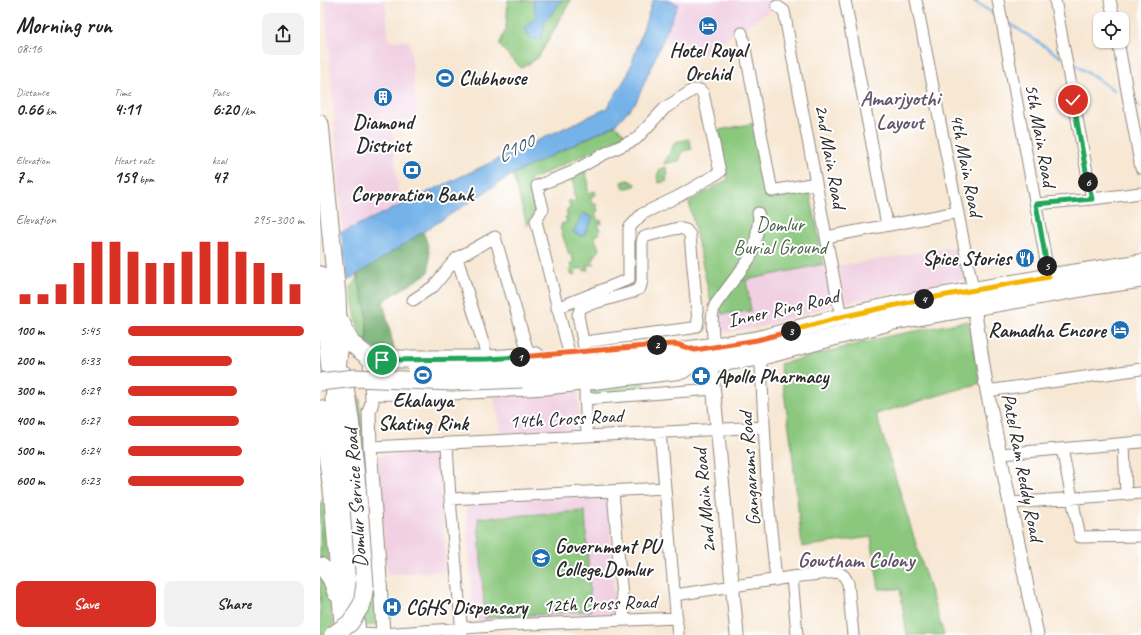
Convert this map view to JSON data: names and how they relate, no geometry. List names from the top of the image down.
{
  "streets": {
    "main road": ["Inner Ring Road"],
    "street": [
      "5th Main Road",
      "2nd Main Road",
      "4th Main Road",
      "14th Cross Road",
      "Patel Ram Reddy Road",
      "Gangarams Road",
      "Domlur Service Road",
      "12th Cross Road"
    ]
  },
  "crossings": [
    ["5th Main Road", "Inner Ring Road"],
    ["2nd Main Road", "Inner Ring Road"],
    ["2nd Main Road", "14th Cross Road"],
    ["4th Main Road", "Inner Ring Road"],
    ["Inner Ring Road", "Patel Ram Reddy Road"],
    ["Inner Ring Road", "Gangarams Road"],
    ["14th Cross Road", "Gangarams Road"],
    ["14th Cross Road", "Domlur Service Road"],
    ["Domlur Service Road", "12th Cross Road"]
  ],
  "districts": ["Amarjyothi Layout", "Gowtham Colony"],
  "water": ["C100"],
  "parks": ["Domlur Burial Ground"],
  "places": {
    "hotel": ["Hotel Royal Orchid", "Ramadha Encore"],
    "sports": ["Clubhouse", "Ekalavya Skating Rink"],
    "building": ["Diamond District"],
    "bank": ["Corporation Bank"],
    "restaurant": ["Spice Stories"],
    "pharmacy": ["Apollo Pharmacy"],
    "school or university": ["Government PU College,Domlur"],
    "hospital": ["CGHS Dispensary"]
  },
  "page": {
    "heading": ["Morning run", "08:16"],
    "stats": [
      ["Distance", "0.66 km"],
      ["Time", "4:11"],
      ["Pace", "6:20 /km"],
      ["Elevation", "7 m"],
      ["Heart rate", "159 bpm"],
      ["kcal", "47"]
    ],
    "pins": [
      "6",
      "5",
      "4",
      "3",
      "2",
      "1"
    ],
    "chart": ["Elevation", "295–300 m"],
    "list": [
      {
        "name": "100 m",
        "note": "5:45"
      },
      {
        "name": "200 m",
        "note": "6:33"
      },
      {
        "name": "300 m",
        "note": "6:29"
      },
      {
        "name": "400 m",
        "note": "6:27"
      },
      {
        "name": "500 m",
        "note": "6:24"
      },
      {
        "name": "600 m",
        "note": "6:23"
      }
    ],
    "buttons": ["Save", "Share"]
  }
}
